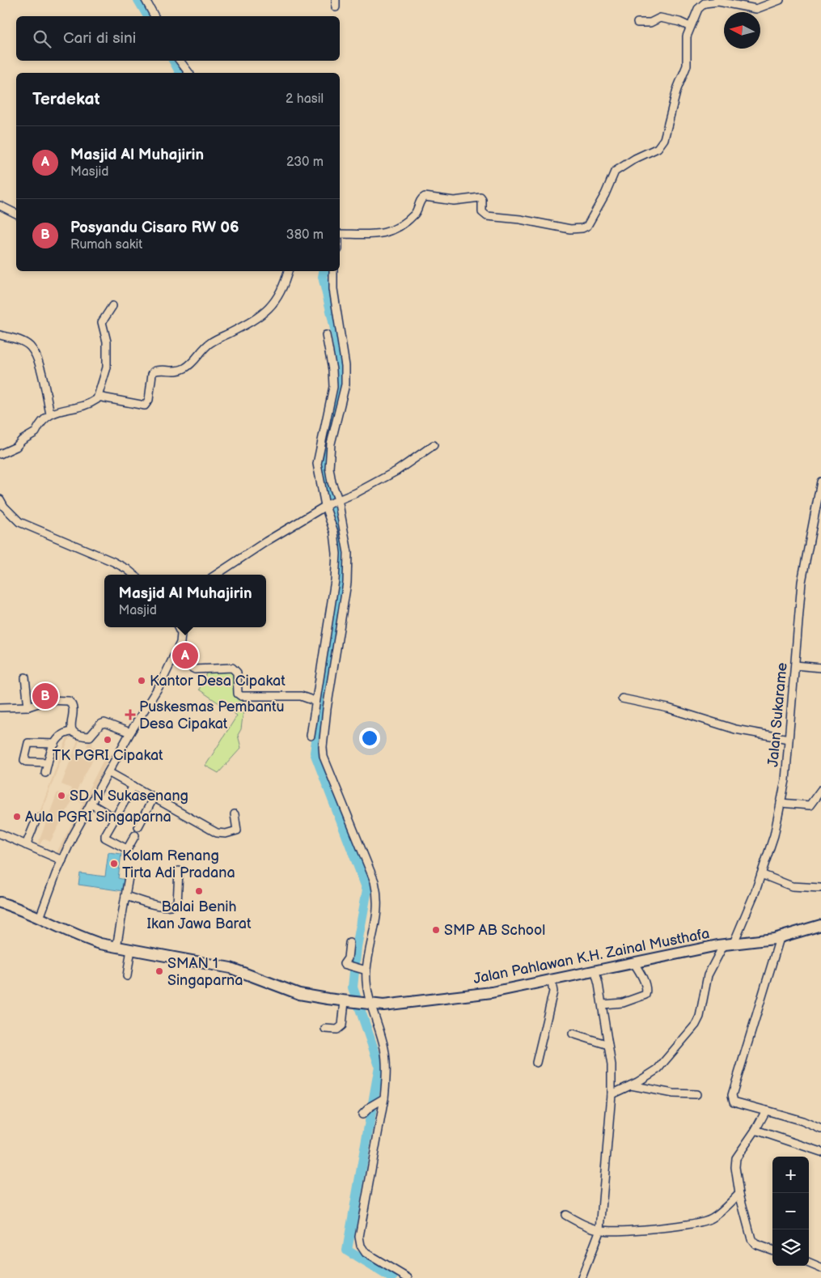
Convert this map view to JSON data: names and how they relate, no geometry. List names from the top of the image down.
{
  "streets": {
    "street": ["Jalan Sukarame", "Jalan Pahlawan K.H. Zainal Musthafa"]
  },
  "crossings": [
    ["Jalan Sukarame", "Jalan Pahlawan K.H. Zainal Musthafa"]
  ],
  "places": {
    "other": [
      "Kantor Desa Cipakat",
      "TK PGRI Cipakat",
      "SD N Sukasenang",
      "Aula PGRI Singaparna",
      "Kolam Renang Tirta Adi Pradana",
      "Balai Benih Ikan Jawa Barat",
      "SMP AB School",
      "SMAN 1 Singaparna"
    ],
    "health": ["Puskesmas Pembantu Desa Cipakat"]
  },
  "north": "left",
  "page": {
    "search": "Cari di sini",
    "heading": ["Terdekat", "2 hasil"],
    "list": [
      {
        "mark": "A",
        "name": "Masjid Al Muhajirin",
        "note": "Masjid",
        "value": "230 m"
      },
      {
        "mark": "B",
        "name": "Posyandu Cisaro RW 06",
        "note": "Rumah sakit",
        "value": "380 m"
      }
    ],
    "popup": ["Masjid Al Muhajirin", "Masjid"],
    "pins": ["A", "B"],
    "map_buttons": ["+", "−"]
  }
}
